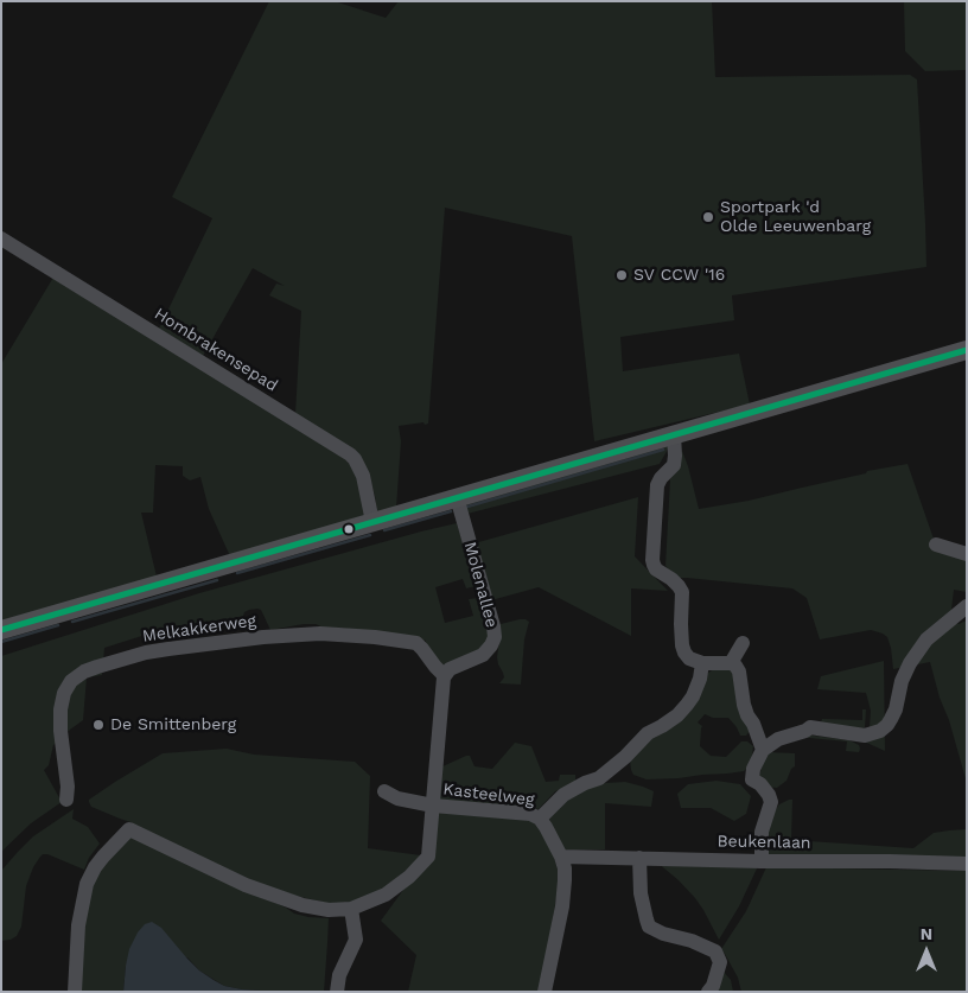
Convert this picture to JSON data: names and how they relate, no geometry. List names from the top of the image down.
{
  "streets": {
    "street": [
      "Hombrakensepad",
      "Molenallee",
      "Melkakkerweg",
      "Kasteelweg",
      "Beukenlaan"
    ]
  },
  "crossings": [
    ["Molenallee", "Melkakkerweg"],
    ["Kasteelweg", "Beukenlaan"]
  ],
  "places": ["Sportpark 'd Olde Leeuwenbarg", "SV CCW '16", "De Smittenberg"],
  "north": "top"
}
